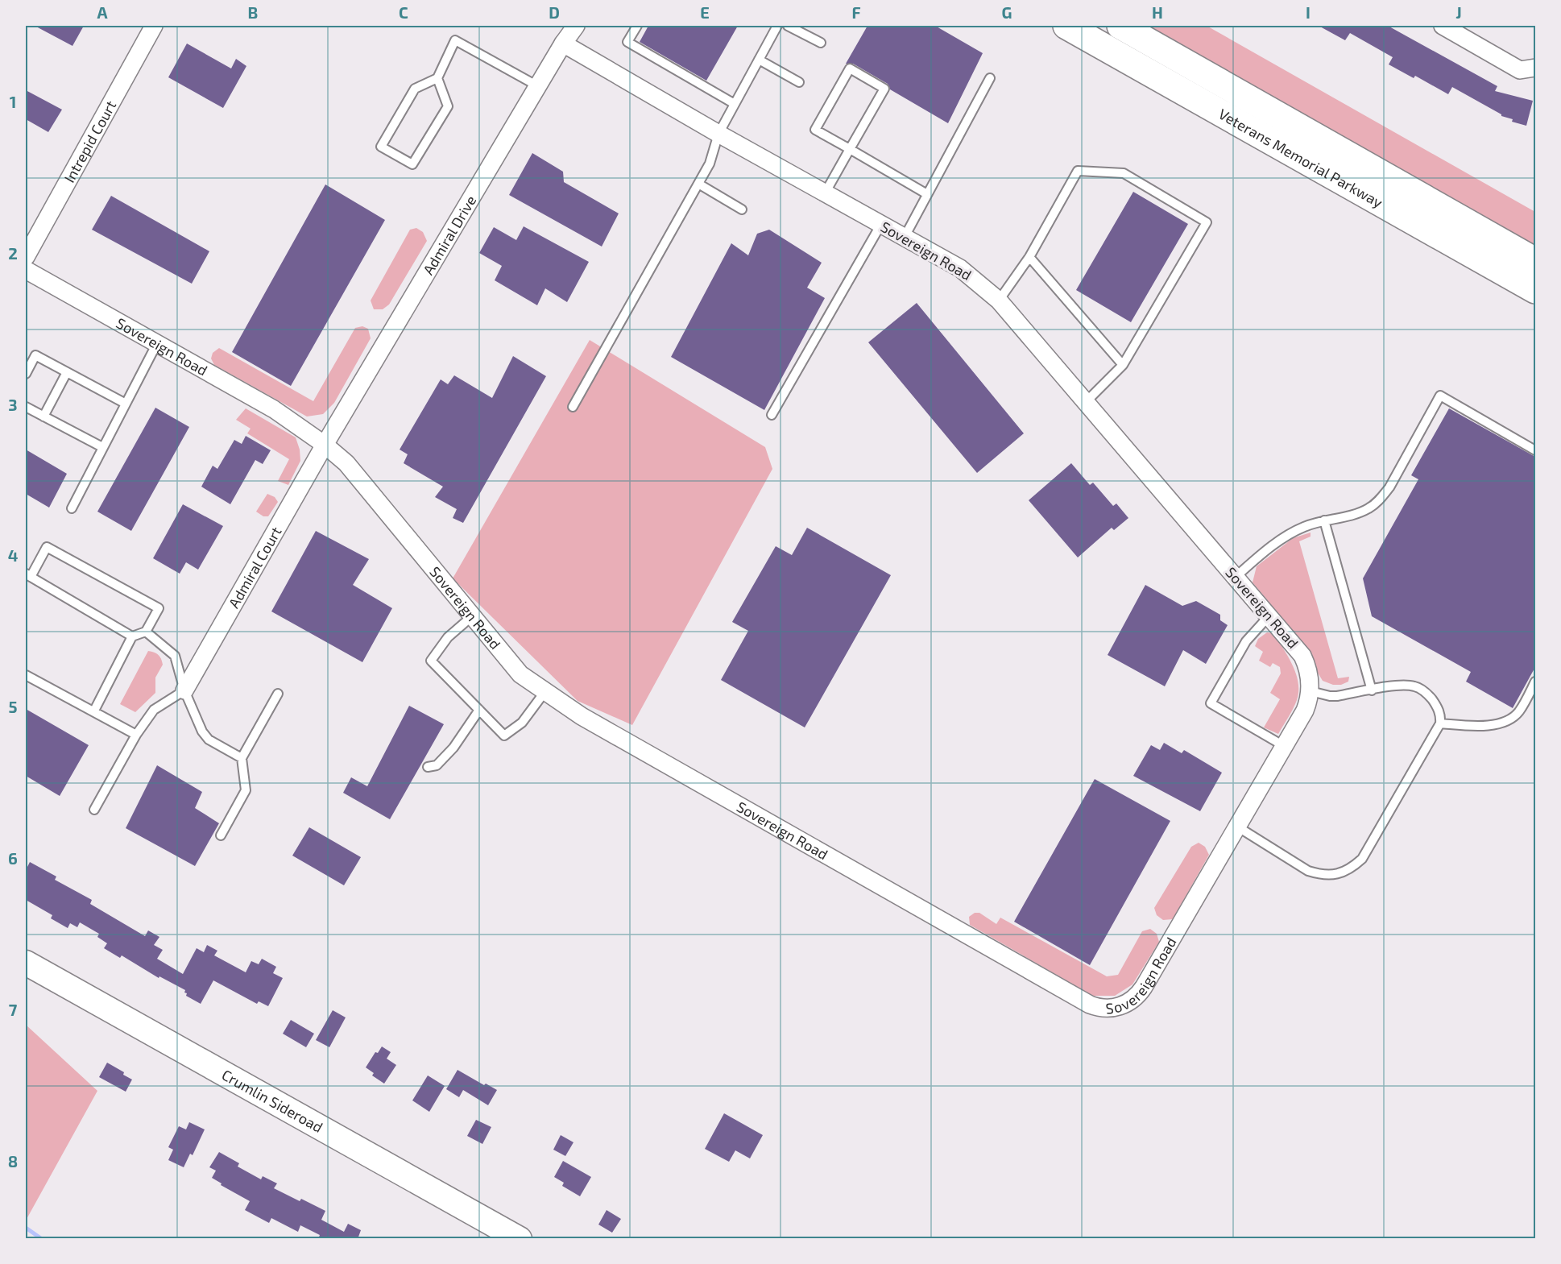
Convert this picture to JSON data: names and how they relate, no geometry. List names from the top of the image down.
{
  "streets": {
    "highway": ["Veterans Memorial Parkway"],
    "street": [
      "Intrepid Court",
      "Admiral Drive",
      "Sovereign Road",
      "Admiral Court",
      "Crumlin Sideroad"
    ]
  },
  "crossings": [
    ["Admiral Drive", "Sovereign Road"],
    ["Admiral Drive", "Admiral Court"],
    ["Sovereign Road", "Admiral Court"]
  ],
  "grid": {
    "columns": [
      "A",
      "B",
      "C",
      "D",
      "E",
      "F",
      "G",
      "H",
      "I",
      "J"
    ],
    "rows": [
      "1",
      "2",
      "3",
      "4",
      "5",
      "6",
      "7",
      "8"
    ]
  }
}
